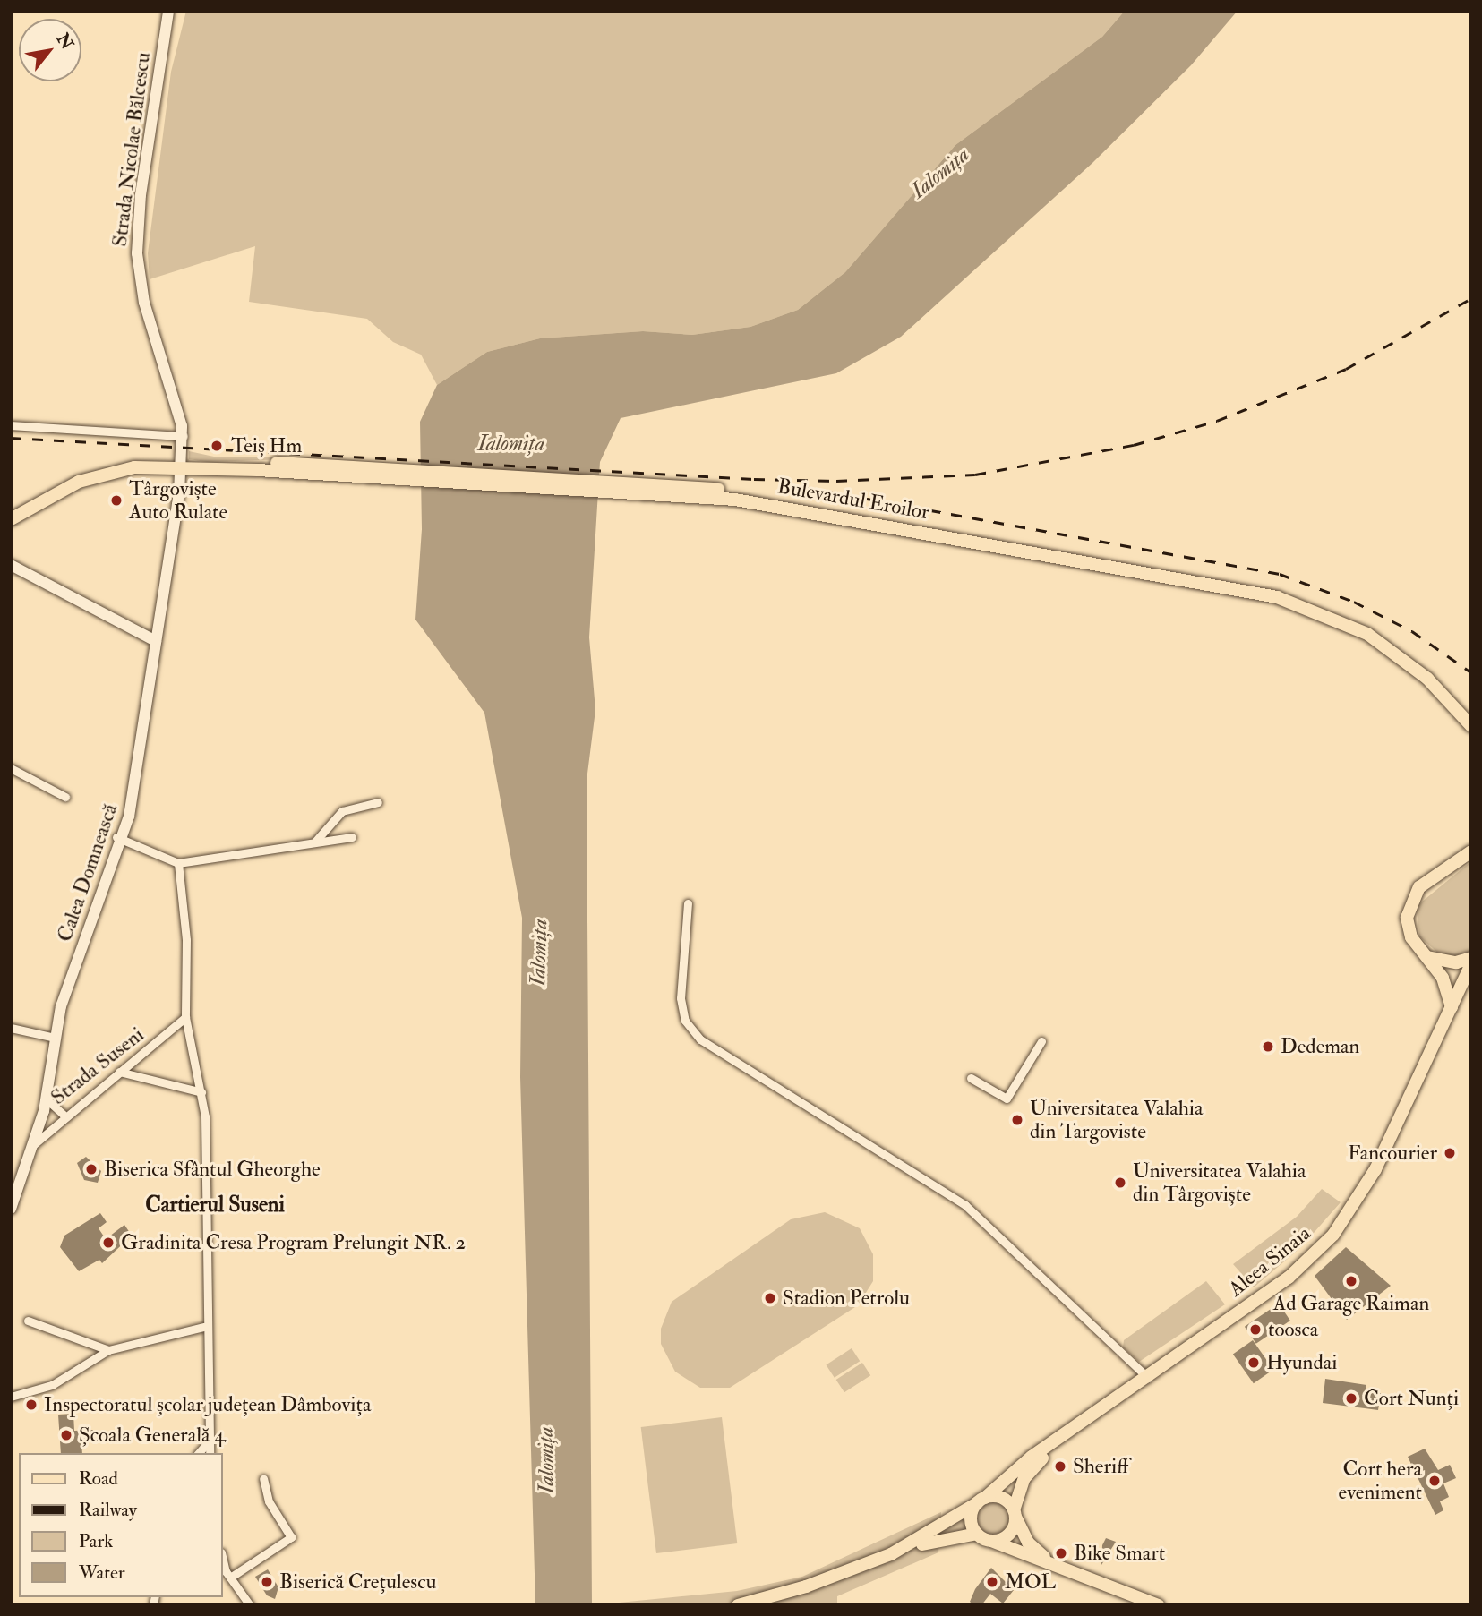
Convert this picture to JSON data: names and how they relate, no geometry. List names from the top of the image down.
{
  "streets": {
    "main road": [
      "Strada Nicolae Bălcescu",
      "Bulevardul Eroilor",
      "Calea Domnească",
      "Aleea Sinaia"
    ],
    "street": ["Strada Suseni"]
  },
  "crossings": [
    ["Strada Nicolae Bălcescu", "Bulevardul Eroilor"],
    ["Strada Nicolae Bălcescu", "Calea Domnească"],
    ["Bulevardul Eroilor", "Calea Domnească"],
    ["Calea Domnească", "Strada Suseni"]
  ],
  "districts": ["Cartierul Suseni"],
  "water": ["Ialomița"],
  "places": [
    "Teiș Hm",
    "Târgoviște Auto Rulate",
    "Dedeman",
    "Universitatea Valahia din Targoviste",
    "Fancourier",
    "Biserica Sfântul Gheorghe",
    "Universitatea Valahia din Târgoviște",
    "Gradinita Cresa Program Prelungit NR. 2",
    "Ad Garage Raiman",
    "Stadion Petrolu",
    "toosca",
    "Hyundai",
    "Cort Nunți",
    "Inspectoratul școlar județean Dâmbovița",
    "Școala Generală 4",
    "Sheriff",
    "Cort hera eveniment",
    "Bike Smart",
    "Biserică Crețulescu",
    "MOL"
  ],
  "legend": [
    "Road",
    "Railway",
    "Park",
    "Water"
  ],
  "north": "top right"
}
